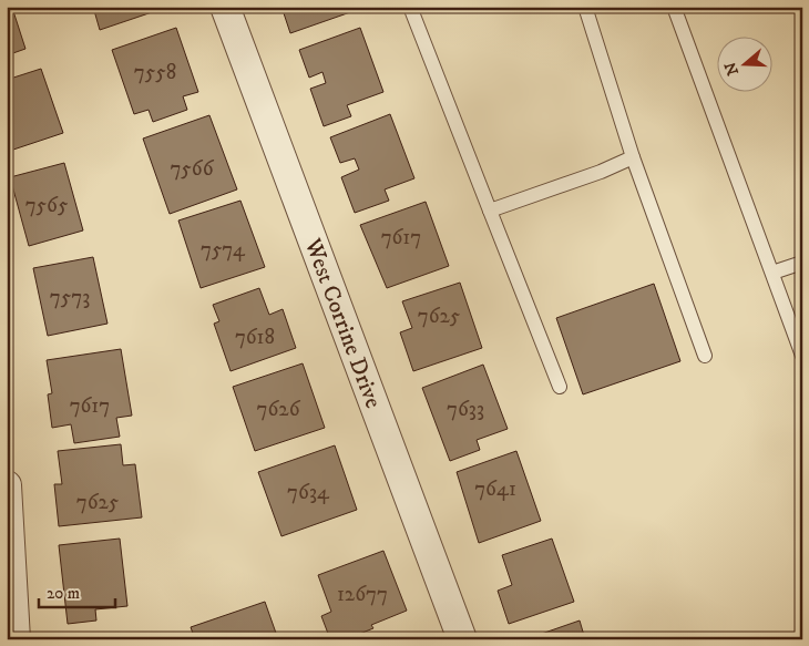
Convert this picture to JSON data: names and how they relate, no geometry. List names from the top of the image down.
{
  "streets": {
    "street": ["West Corrine Drive"]
  },
  "house_numbers": [
    "7558",
    "7566",
    "7565",
    "7617",
    "7574",
    "7573",
    "7625",
    "7618",
    "7617",
    "7626",
    "7633",
    "7641",
    "7634",
    "7625",
    "12677"
  ],
  "scale_bar": "20 m",
  "north": "left"
}
